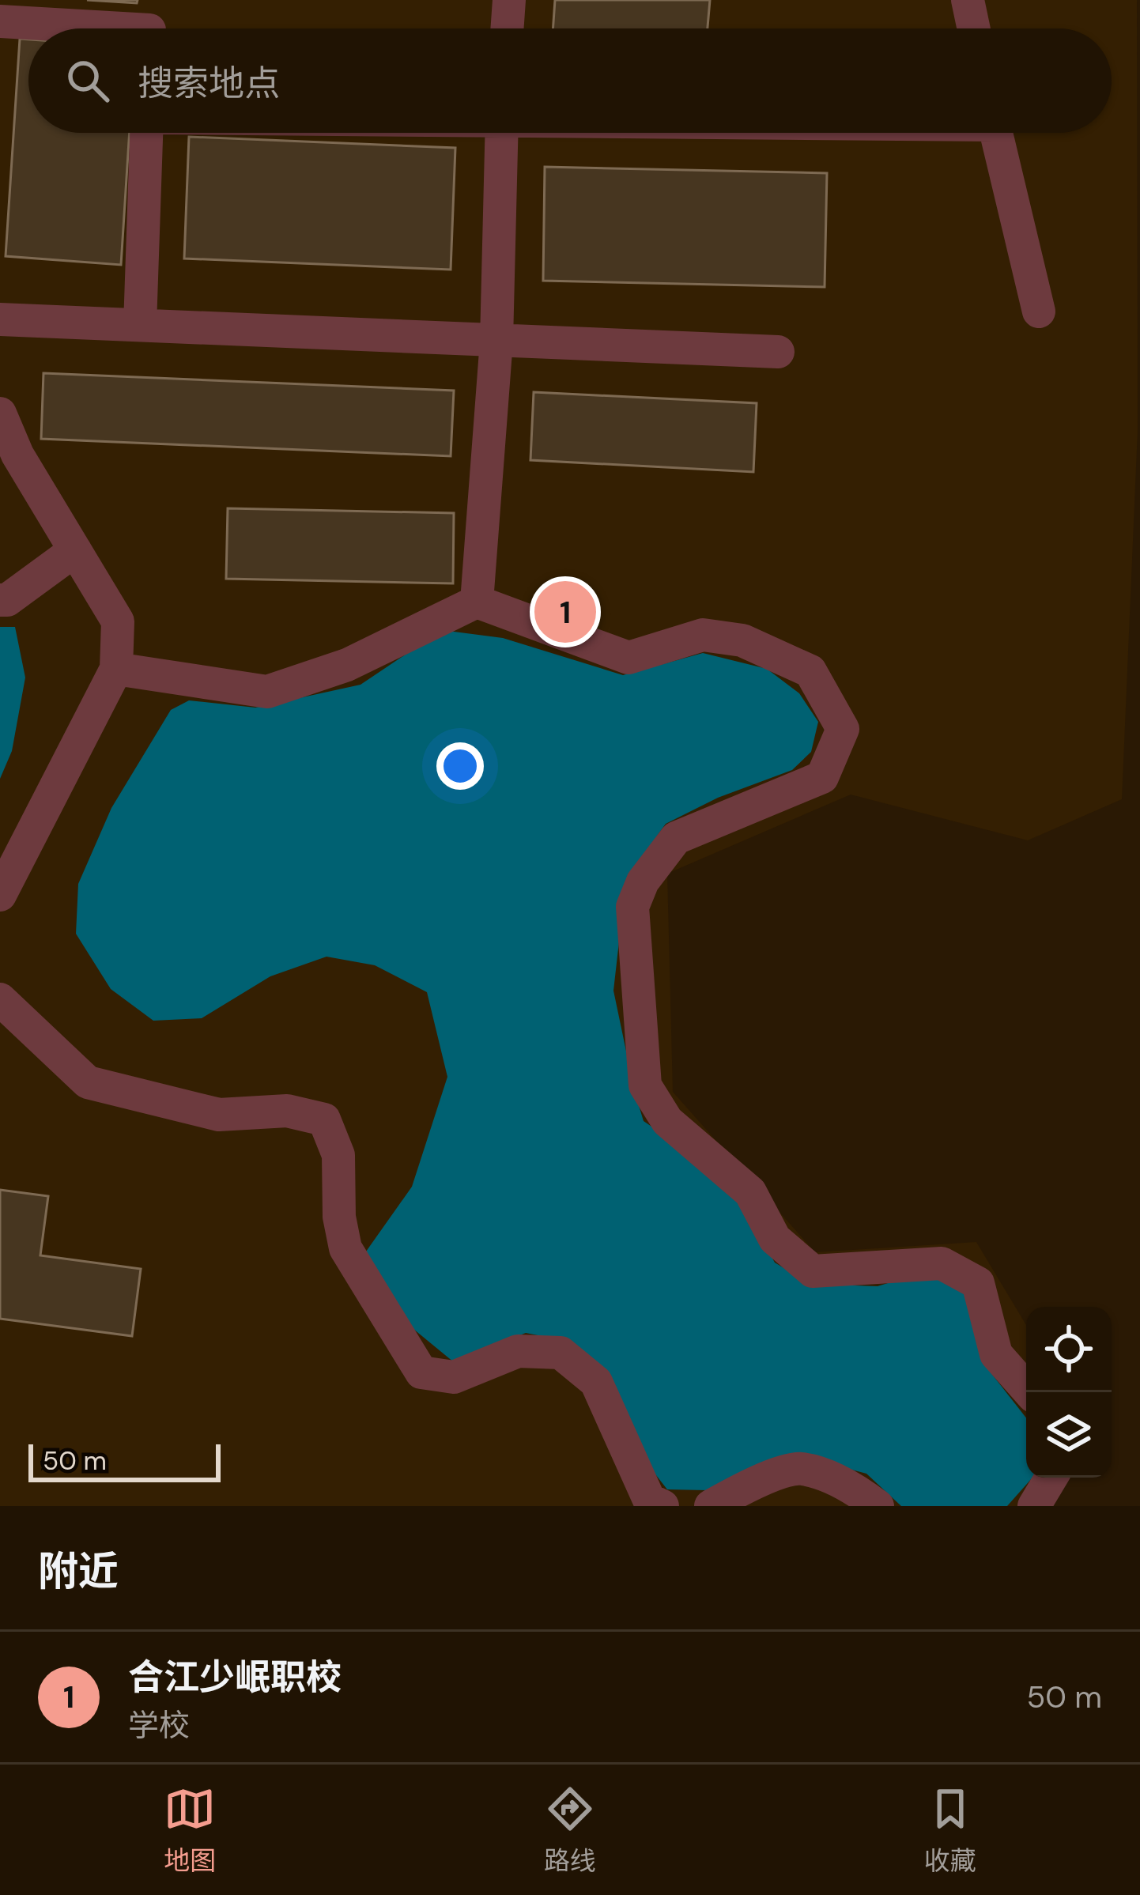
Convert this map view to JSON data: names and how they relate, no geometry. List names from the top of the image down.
{
  "scale_bar": "50 m",
  "page": {
    "search": "搜索地点",
    "pins": "1",
    "scale": "50 m",
    "heading": "附近",
    "list": [
      {
        "mark": "1",
        "name": "合江少岷职校",
        "note": "学校",
        "value": "50 m"
      }
    ],
    "nav": ["地图", "路线", "收藏"]
  }
}
